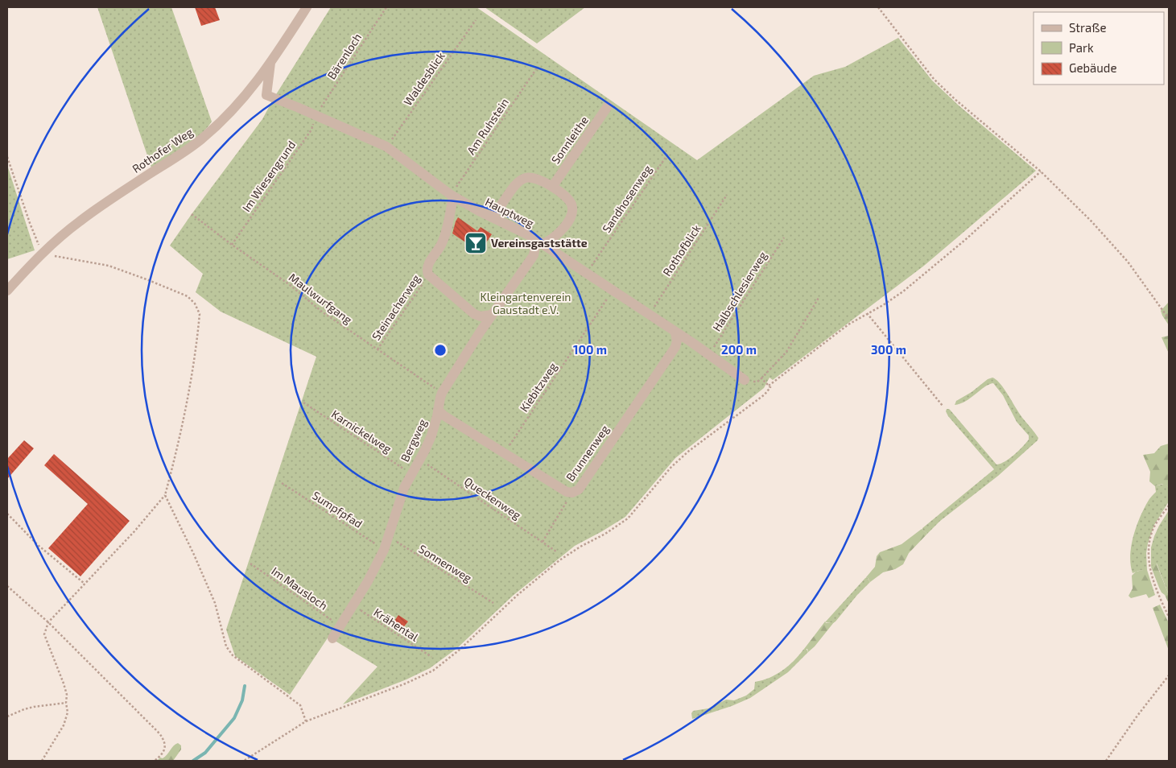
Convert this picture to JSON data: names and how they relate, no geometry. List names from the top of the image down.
{
  "streets": {
    "street": [
      "Sonnleithe",
      "Rothofer Weg",
      "Hauptweg",
      "Bergweg",
      "Brunnenweg"
    ],
    "path": [
      "Bärenloch",
      "Waldesblick",
      "Am Ruhstein",
      "Im Wiesengrund",
      "Sandhosenweg",
      "Rothofblick",
      "Halbschlesierweg",
      "Maulwurfgang",
      "Steinacherweg",
      "Kiebitzweg",
      "Karnickelweg",
      "Queckenweg",
      "Sumpfpfad",
      "Sonnenweg",
      "Im Mausloch",
      "Krähental"
    ]
  },
  "crossings": [
    ["Bärenloch", "Im Wiesengrund"],
    ["Bärenloch", "Hauptweg"],
    ["Waldesblick", "Hauptweg"],
    ["Am Ruhstein", "Hauptweg"],
    ["Rothofer Weg", "Hauptweg"],
    ["Im Wiesengrund", "Hauptweg"],
    ["Im Wiesengrund", "Maulwurfgang"],
    ["Sandhosenweg", "Hauptweg"],
    ["Hauptweg", "Rothofblick"],
    ["Hauptweg", "Halbschlesierweg"],
    ["Hauptweg", "Kiebitzweg"],
    ["Hauptweg", "Bergweg"],
    ["Hauptweg", "Brunnenweg"],
    ["Maulwurfgang", "Steinacherweg"],
    ["Maulwurfgang", "Bergweg"],
    ["Kiebitzweg", "Brunnenweg"],
    ["Karnickelweg", "Bergweg"],
    ["Bergweg", "Brunnenweg"],
    ["Bergweg", "Queckenweg"],
    ["Bergweg", "Sumpfpfad"],
    ["Bergweg", "Sonnenweg"],
    ["Bergweg", "Im Mausloch"],
    ["Bergweg", "Krähental"]
  ],
  "parks": ["Kleingartenverein Gaustadt e.V."],
  "places": {
    "bar": ["Vereinsgaststätte"]
  },
  "legend": ["Straße", "Park", "Gebäude"],
  "rings": ["100 m", "200 m", "300 m"]
}
